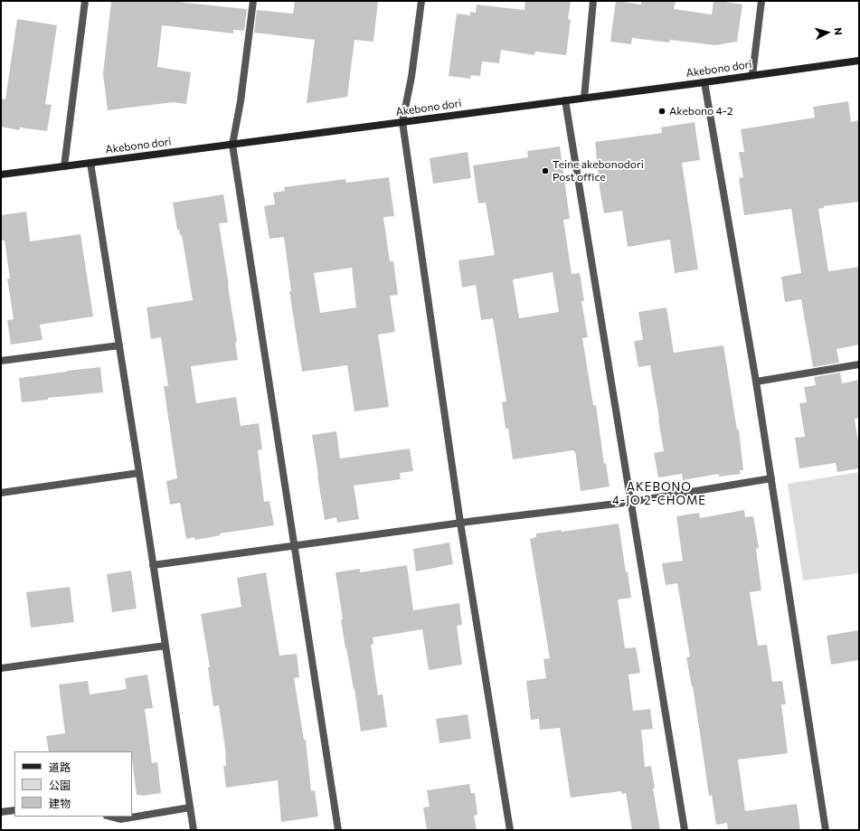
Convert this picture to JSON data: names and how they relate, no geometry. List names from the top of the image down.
{
  "streets": {
    "street": ["Akebono dori"]
  },
  "districts": ["AKEBONO 4-JO 2-CHOME"],
  "places": ["Akebono 4-2", "Teine akebonodori Post office"],
  "legend": ["道路", "公園", "建物"],
  "north": "right"
}
